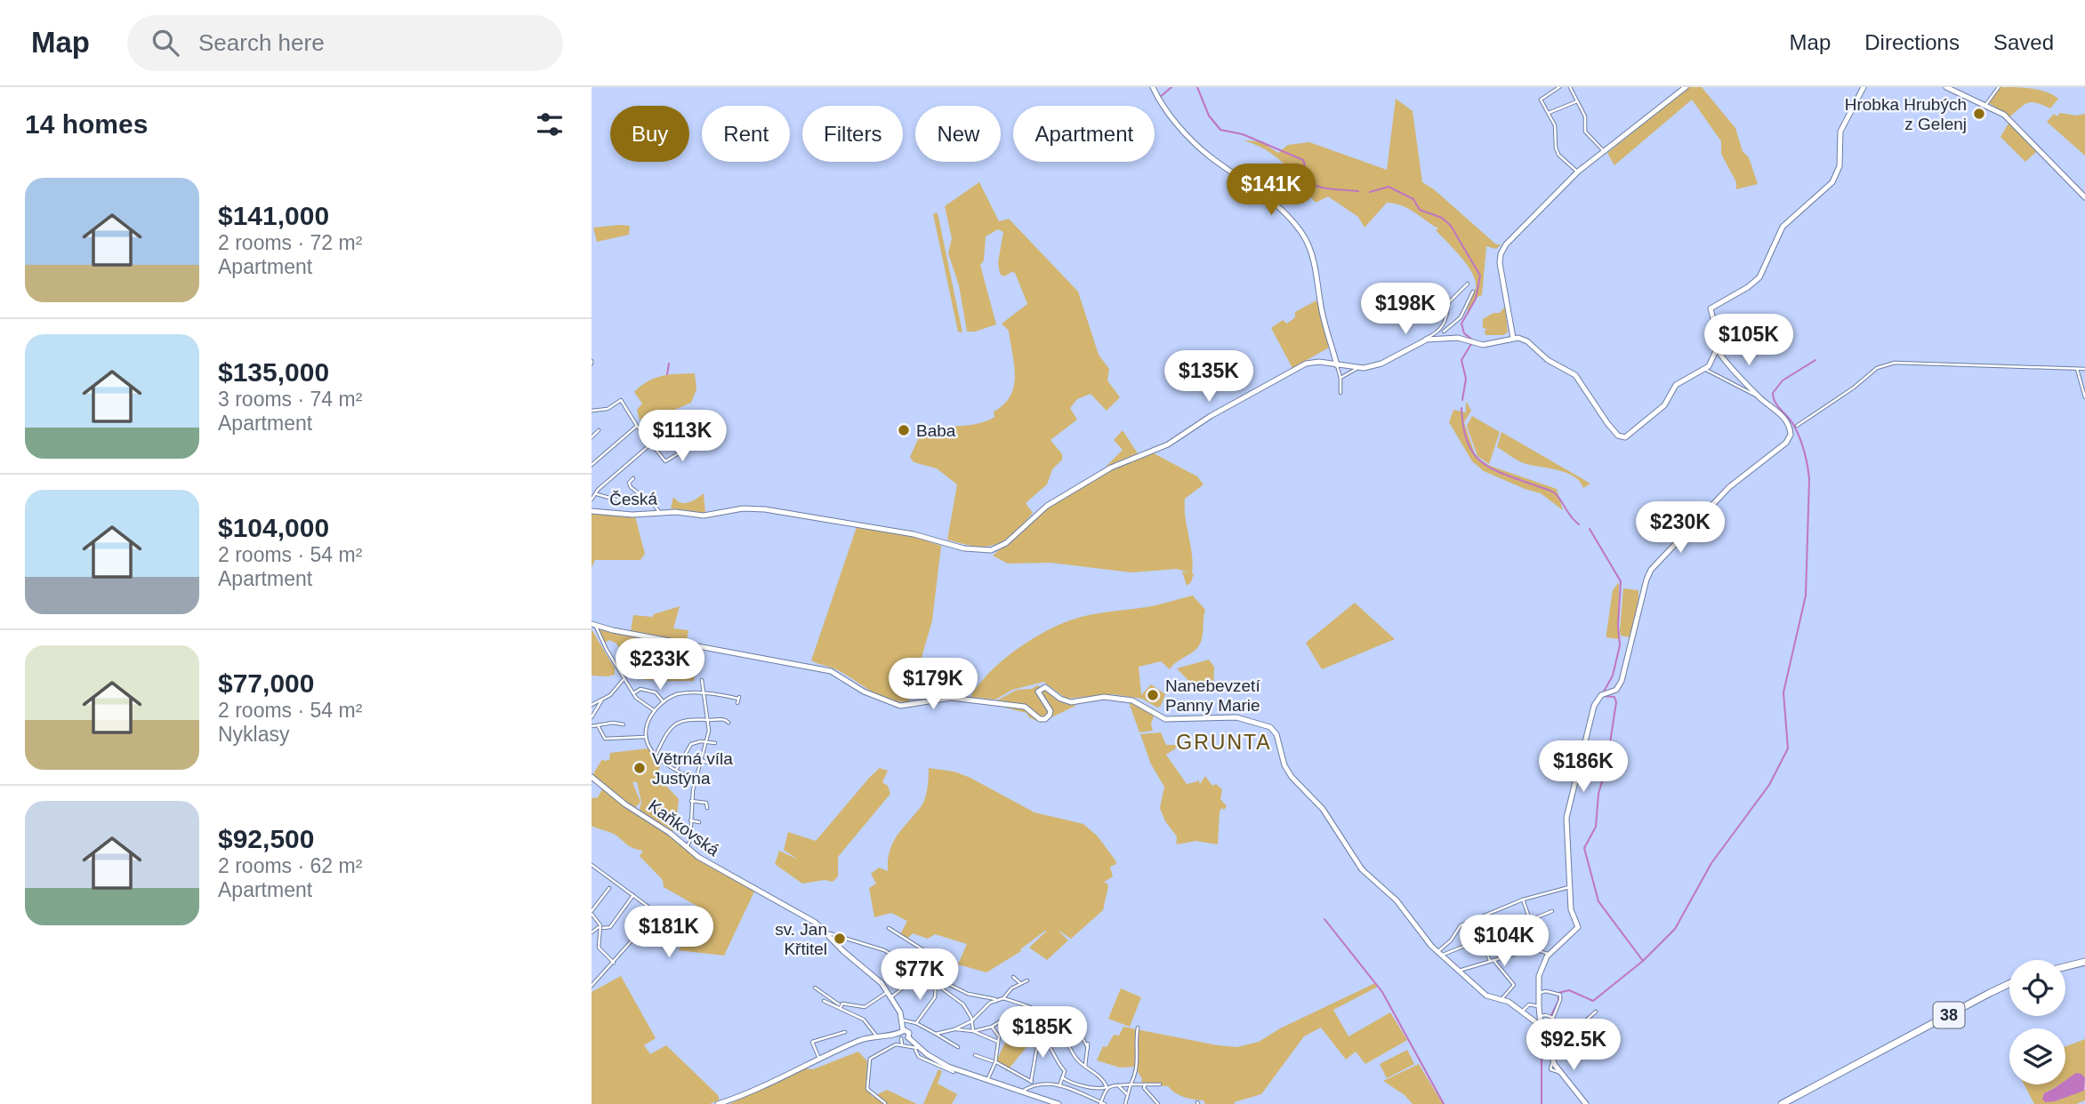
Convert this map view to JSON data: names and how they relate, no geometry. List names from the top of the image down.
{
  "streets": {
    "main road": ["38"],
    "street": ["Česká", "Kaňkovská"]
  },
  "districts": ["GRUNTA"],
  "places": [
    "Hrobka Hrubých z Gelenj",
    "Baba",
    "Nanebevzetí Panny Marie",
    "Větrná víla Justýna",
    "sv. Jan Křtitel"
  ],
  "page": {
    "header": "Map",
    "search": "Search here",
    "nav": ["Map", "Directions", "Saved"],
    "heading": "14 homes",
    "chip": [
      "Buy",
      "Rent",
      "Filters",
      "New",
      "Apartment"
    ],
    "list": [
      {
        "name": "$141,000",
        "note": "2 rooms · 72 m² · Apartment"
      },
      {
        "name": "$135,000",
        "note": "3 rooms · 74 m² · Apartment"
      },
      {
        "name": "$104,000",
        "note": "2 rooms · 54 m² · Apartment"
      },
      {
        "name": "$77,000",
        "note": "2 rooms · 54 m² · Nyklasy"
      },
      {
        "name": "$92,500",
        "note": "2 rooms · 62 m² · Apartment"
      }
    ],
    "price": [
      "$141K",
      "$198K",
      "$105K",
      "$135K",
      "$113K",
      "$230K",
      "$233K",
      "$179K",
      "$186K",
      "$181K",
      "$104K",
      "$77K",
      "$185K",
      "$92.5K"
    ]
  }
}
